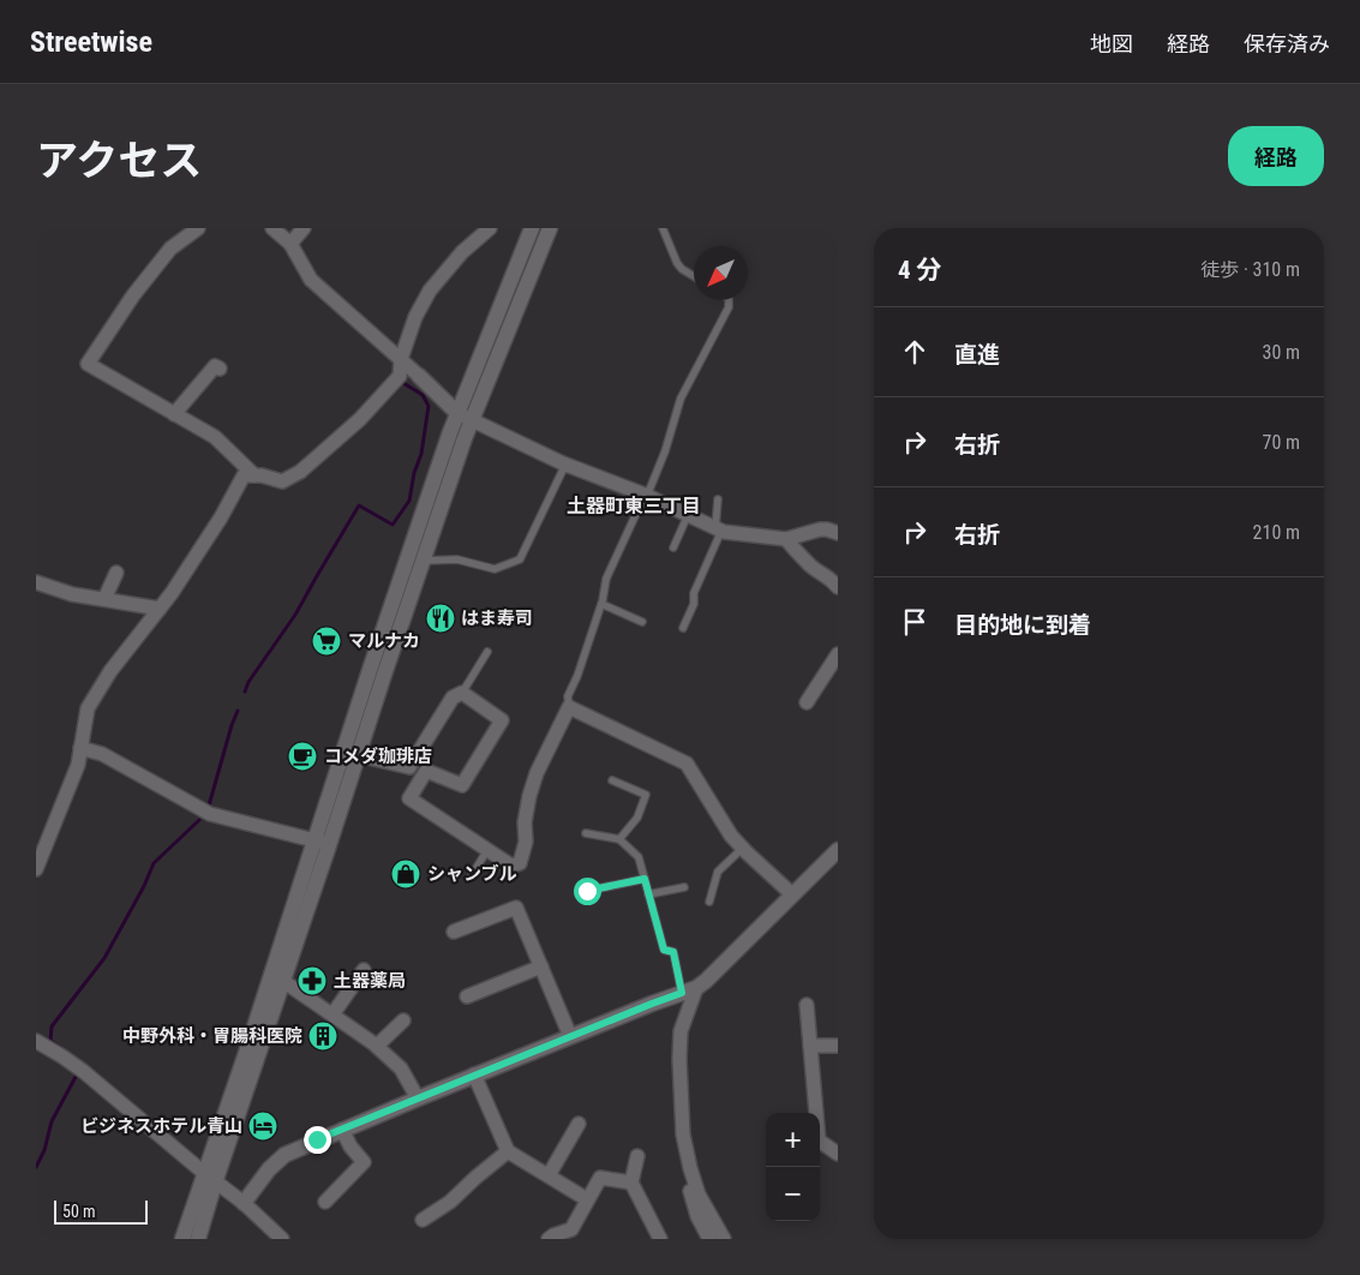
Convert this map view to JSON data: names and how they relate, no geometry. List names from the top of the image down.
{
  "districts": ["土器町東三丁目"],
  "places": {
    "restaurant": ["はま寿司"],
    "supermarket": ["マルナカ"],
    "cafe": ["コメダ珈琲店"],
    "shop": ["シャンブル"],
    "pharmacy": ["土器薬局"],
    "building": ["中野外科・胃腸科医院"],
    "hotel": ["ビジネスホテル青山"]
  },
  "scale_bar": "50 m",
  "north": "bottom left",
  "page": {
    "header": "Streetwise",
    "nav": ["地図", "経路", "保存済み"],
    "title": "アクセス",
    "buttons": "経路",
    "heading": ["4 分", "徒歩 · 310 m"],
    "list": [
      ["直進", "30 m"],
      ["右折", "70 m"],
      ["右折", "210 m"],
      "目的地に到着"
    ],
    "map_buttons": ["+", "−"],
    "scale": "50 m"
  }
}
